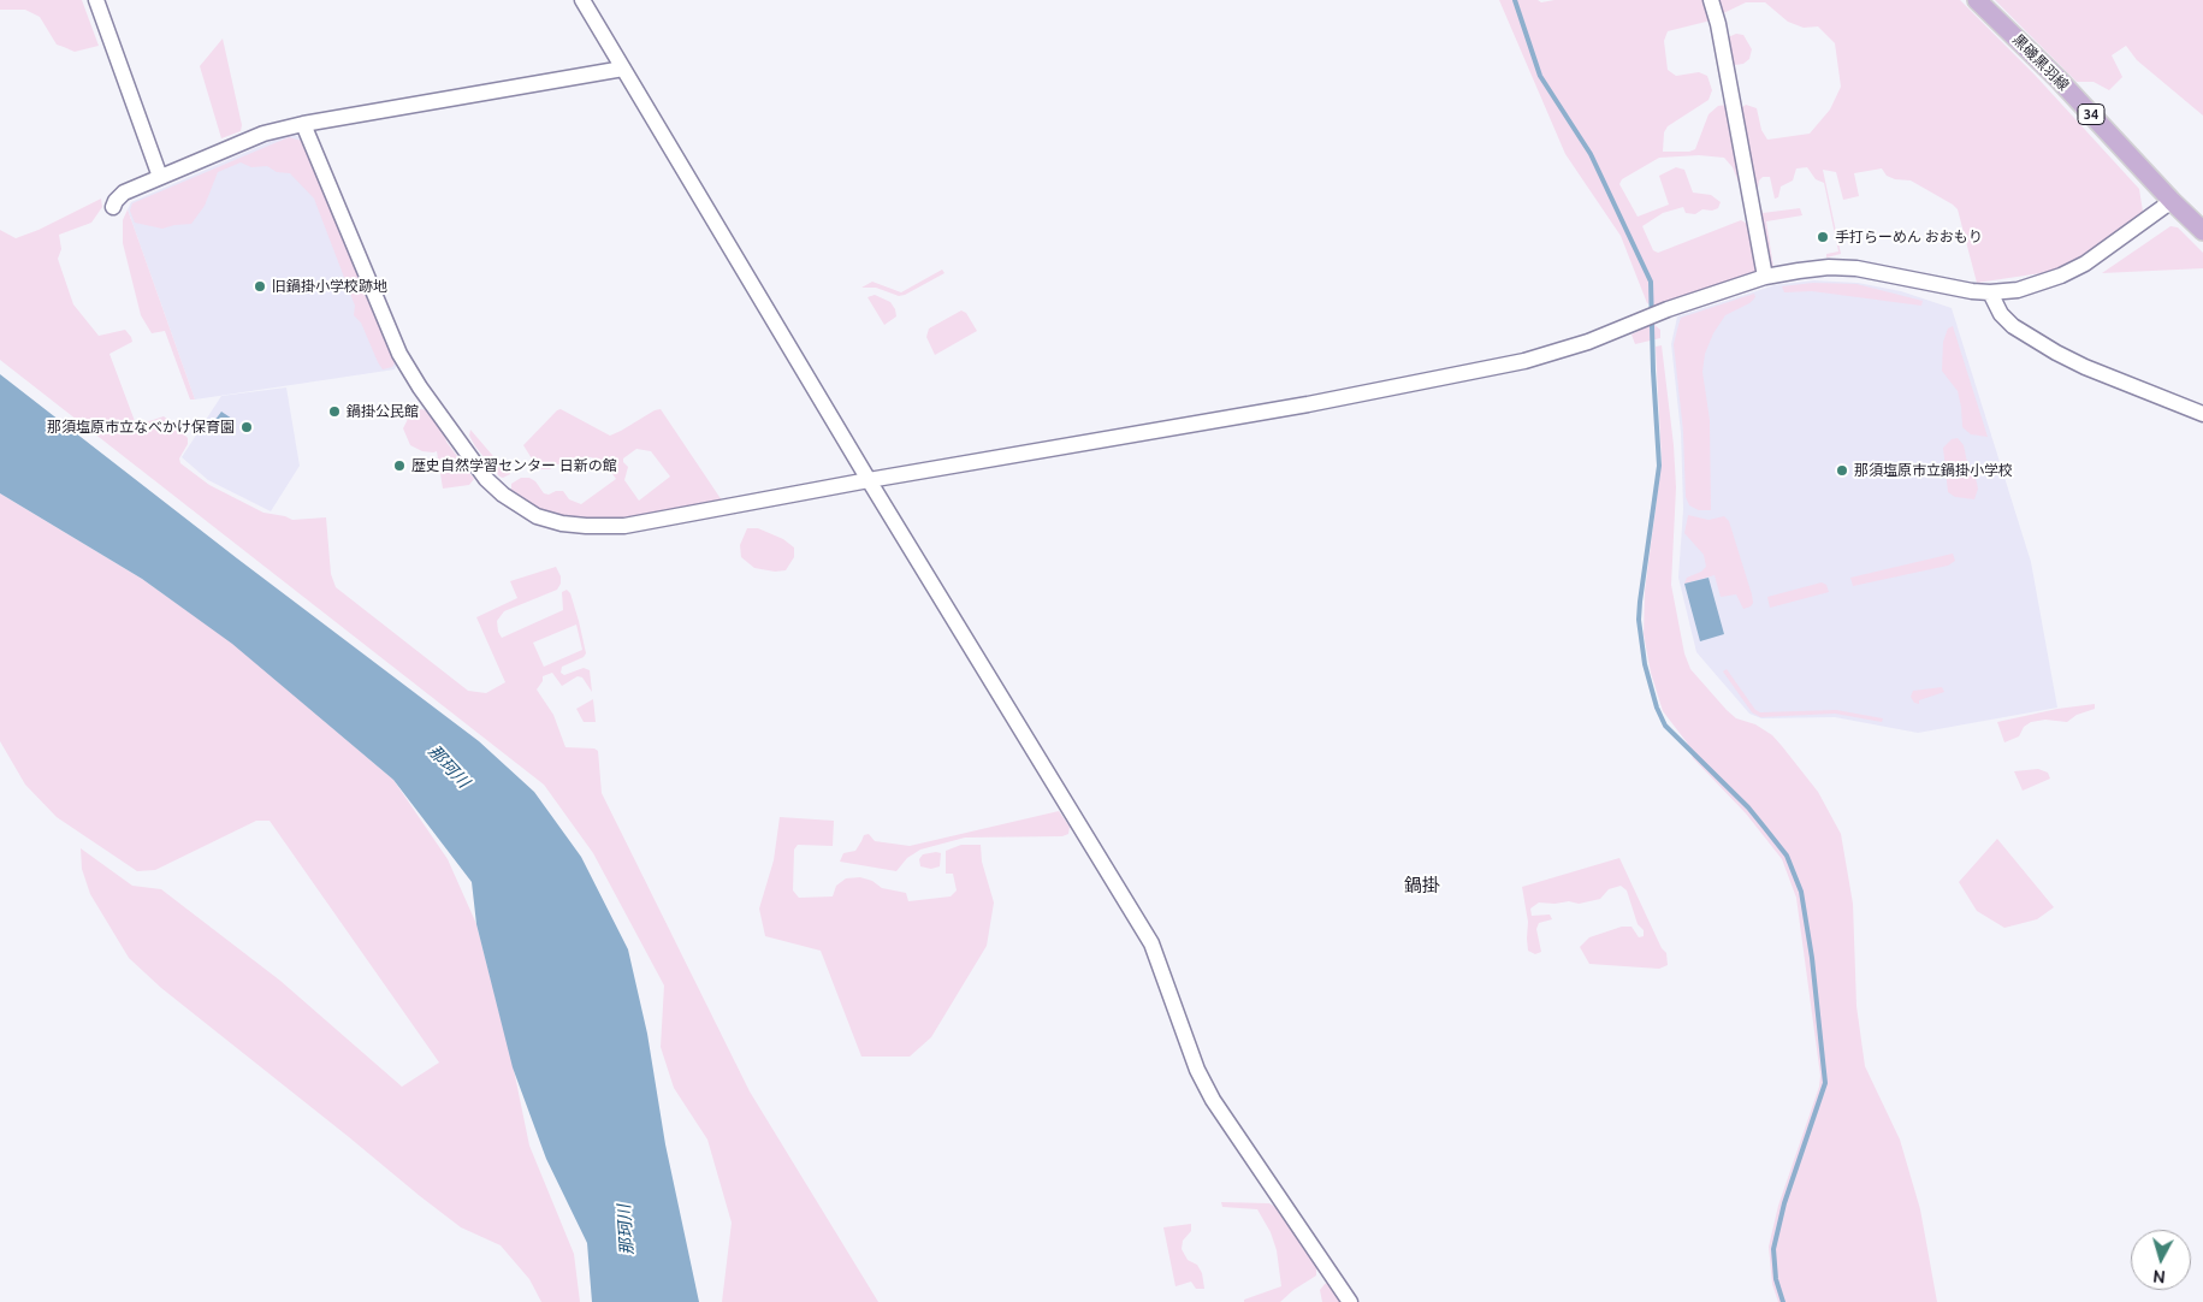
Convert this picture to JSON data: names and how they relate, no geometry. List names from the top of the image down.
{
  "streets": {
    "main road": ["黒磯黒羽線", "34"]
  },
  "districts": ["鍋掛"],
  "water": ["那珂川"],
  "places": [
    "手打らーめん おおもり",
    "旧鍋掛小学校跡地",
    "鍋掛公民館",
    "那須塩原市立なべかけ保育園",
    "歴史自然学習センター 日新の館",
    "那須塩原市立鍋掛小学校"
  ],
  "north": "bottom"
}
